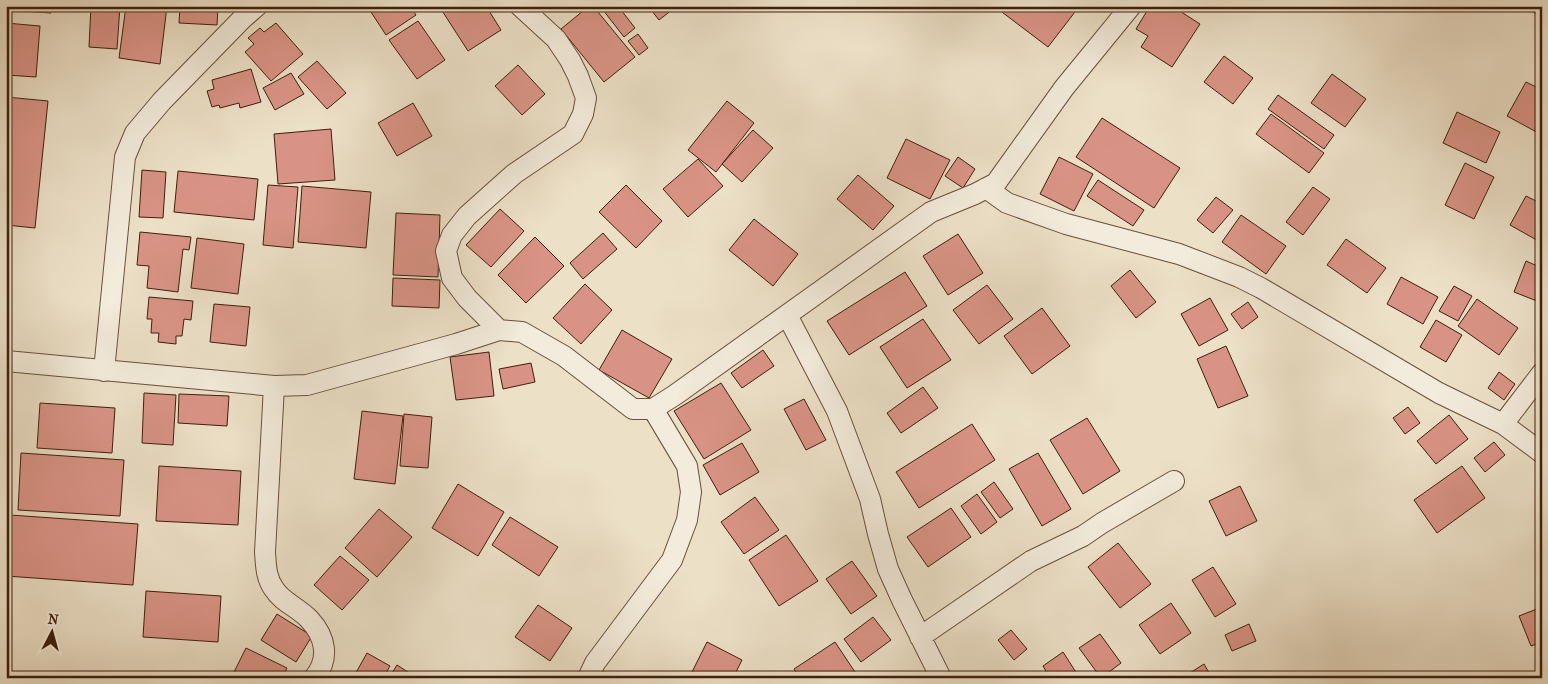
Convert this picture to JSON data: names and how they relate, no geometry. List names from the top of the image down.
{
  "north": "top"
}
